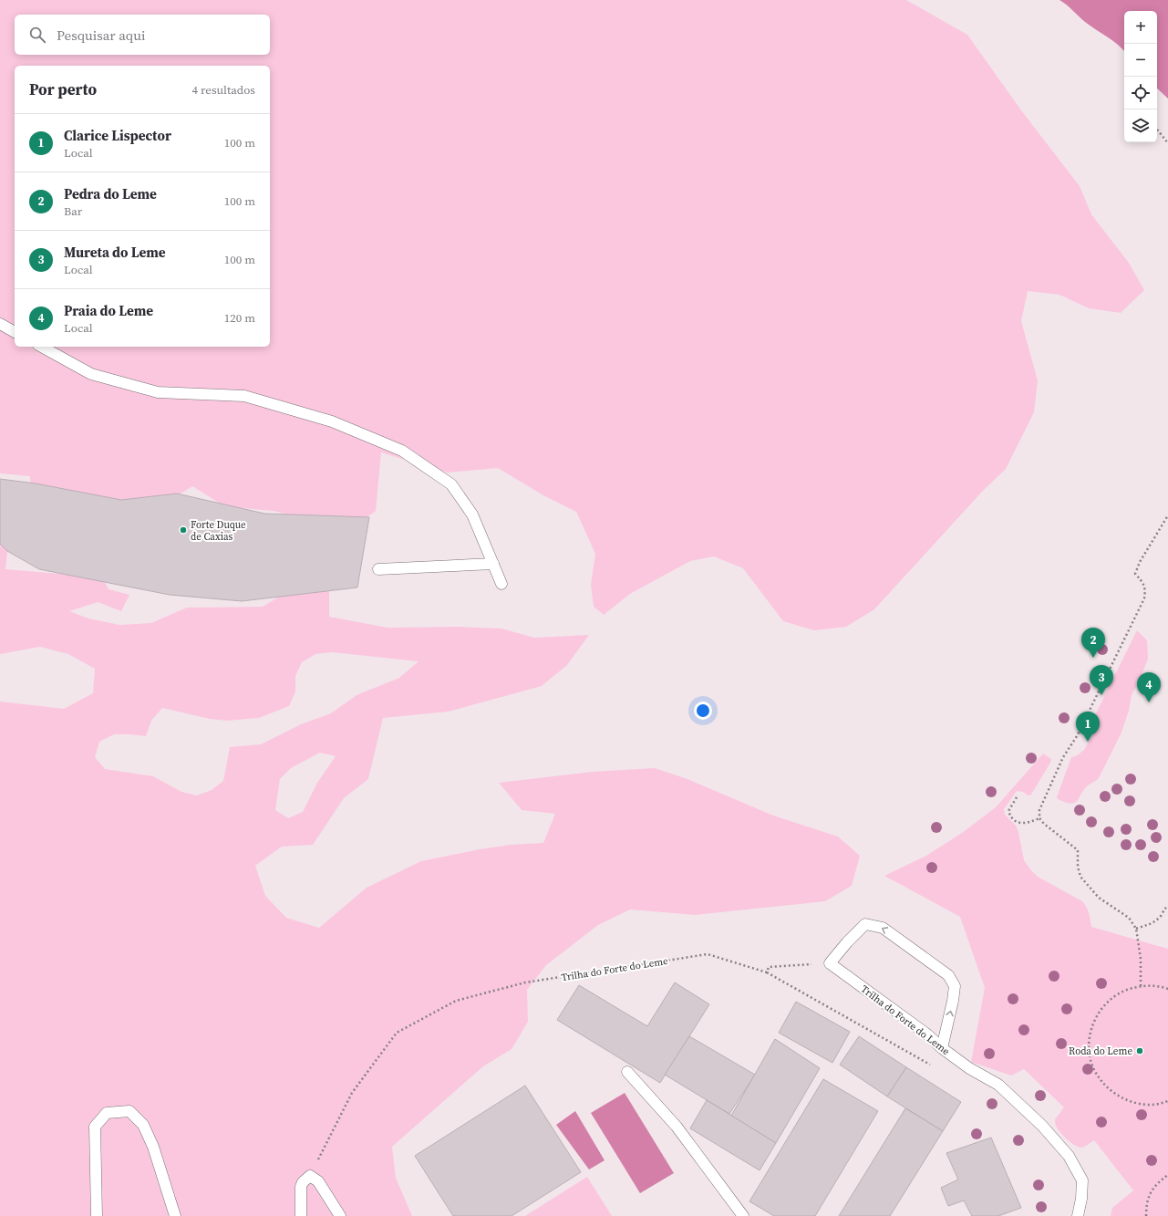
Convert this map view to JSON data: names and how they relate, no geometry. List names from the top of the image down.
{
  "streets": {
    "lane": ["Trilha do Forte do Leme"]
  },
  "places": ["Forte Duque de Caxias", "Roda do Leme"],
  "page": {
    "map_buttons": ["+", "−"],
    "search": "Pesquisar aqui",
    "heading": ["Por perto", "4 resultados"],
    "list": [
      {
        "mark": "1",
        "name": "Clarice Lispector",
        "note": "Local",
        "value": "100 m"
      },
      {
        "mark": "2",
        "name": "Pedra do Leme",
        "note": "Bar",
        "value": "100 m"
      },
      {
        "mark": "3",
        "name": "Mureta do Leme",
        "note": "Local",
        "value": "100 m"
      },
      {
        "mark": "4",
        "name": "Praia do Leme",
        "note": "Local",
        "value": "120 m"
      }
    ],
    "pins": [
      "2",
      "3",
      "4",
      "1"
    ]
  }
}
